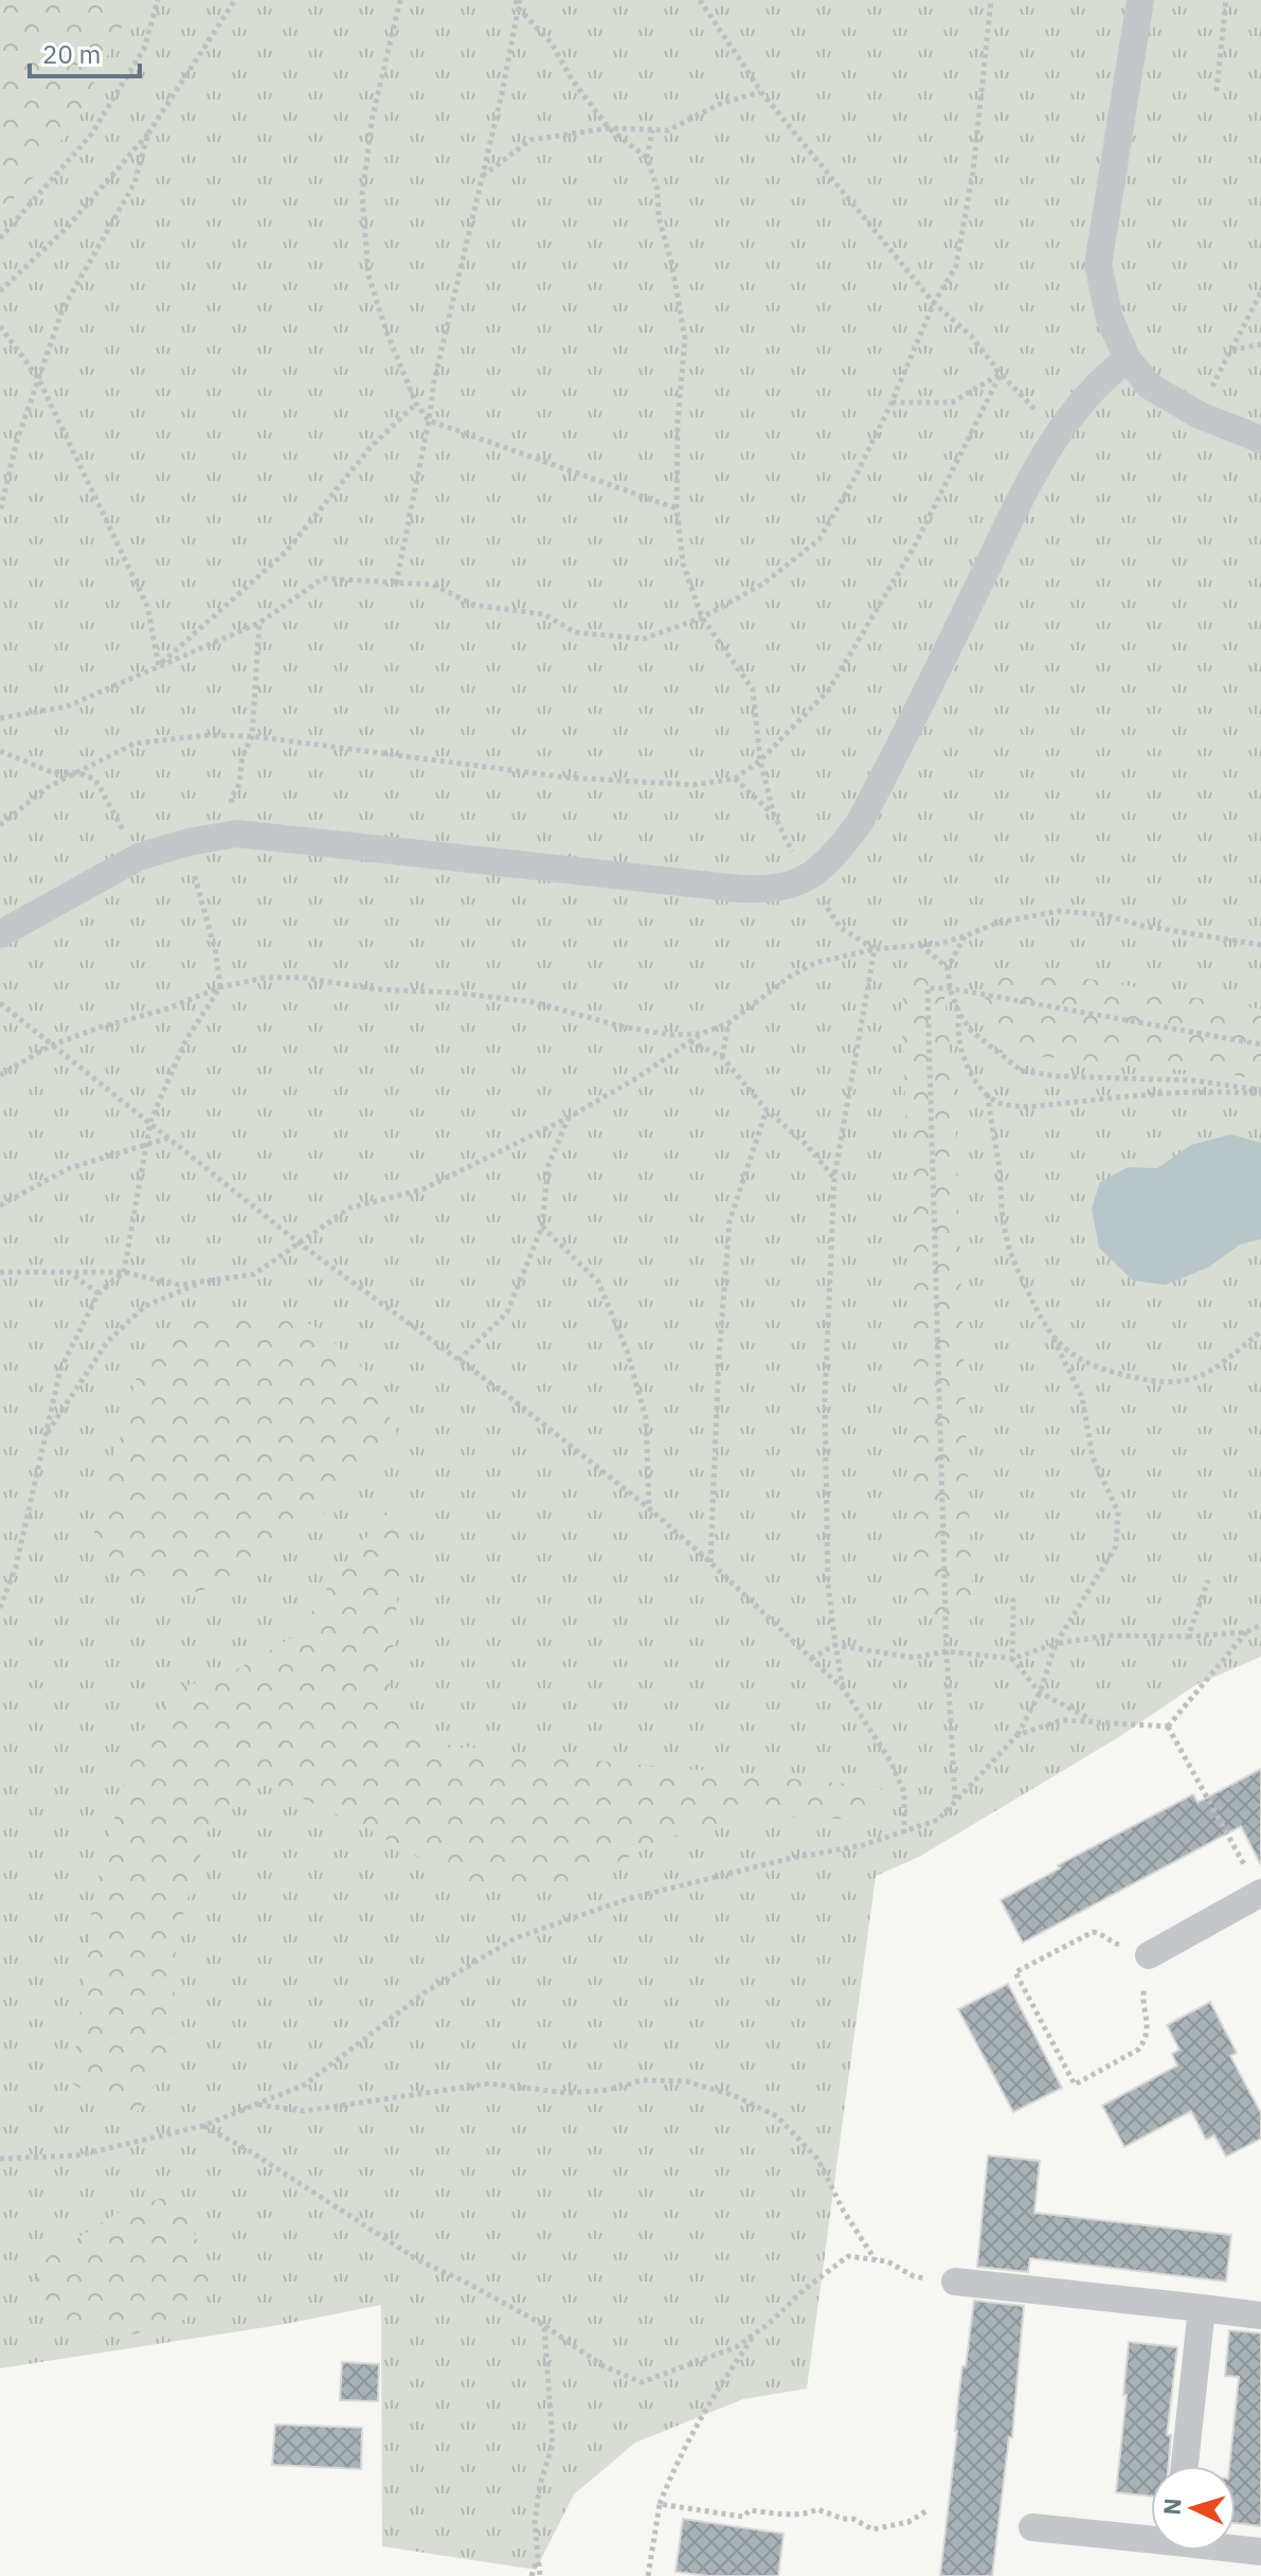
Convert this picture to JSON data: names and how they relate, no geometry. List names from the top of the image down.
{
  "scale_bar": "20 m",
  "north": "left"
}
